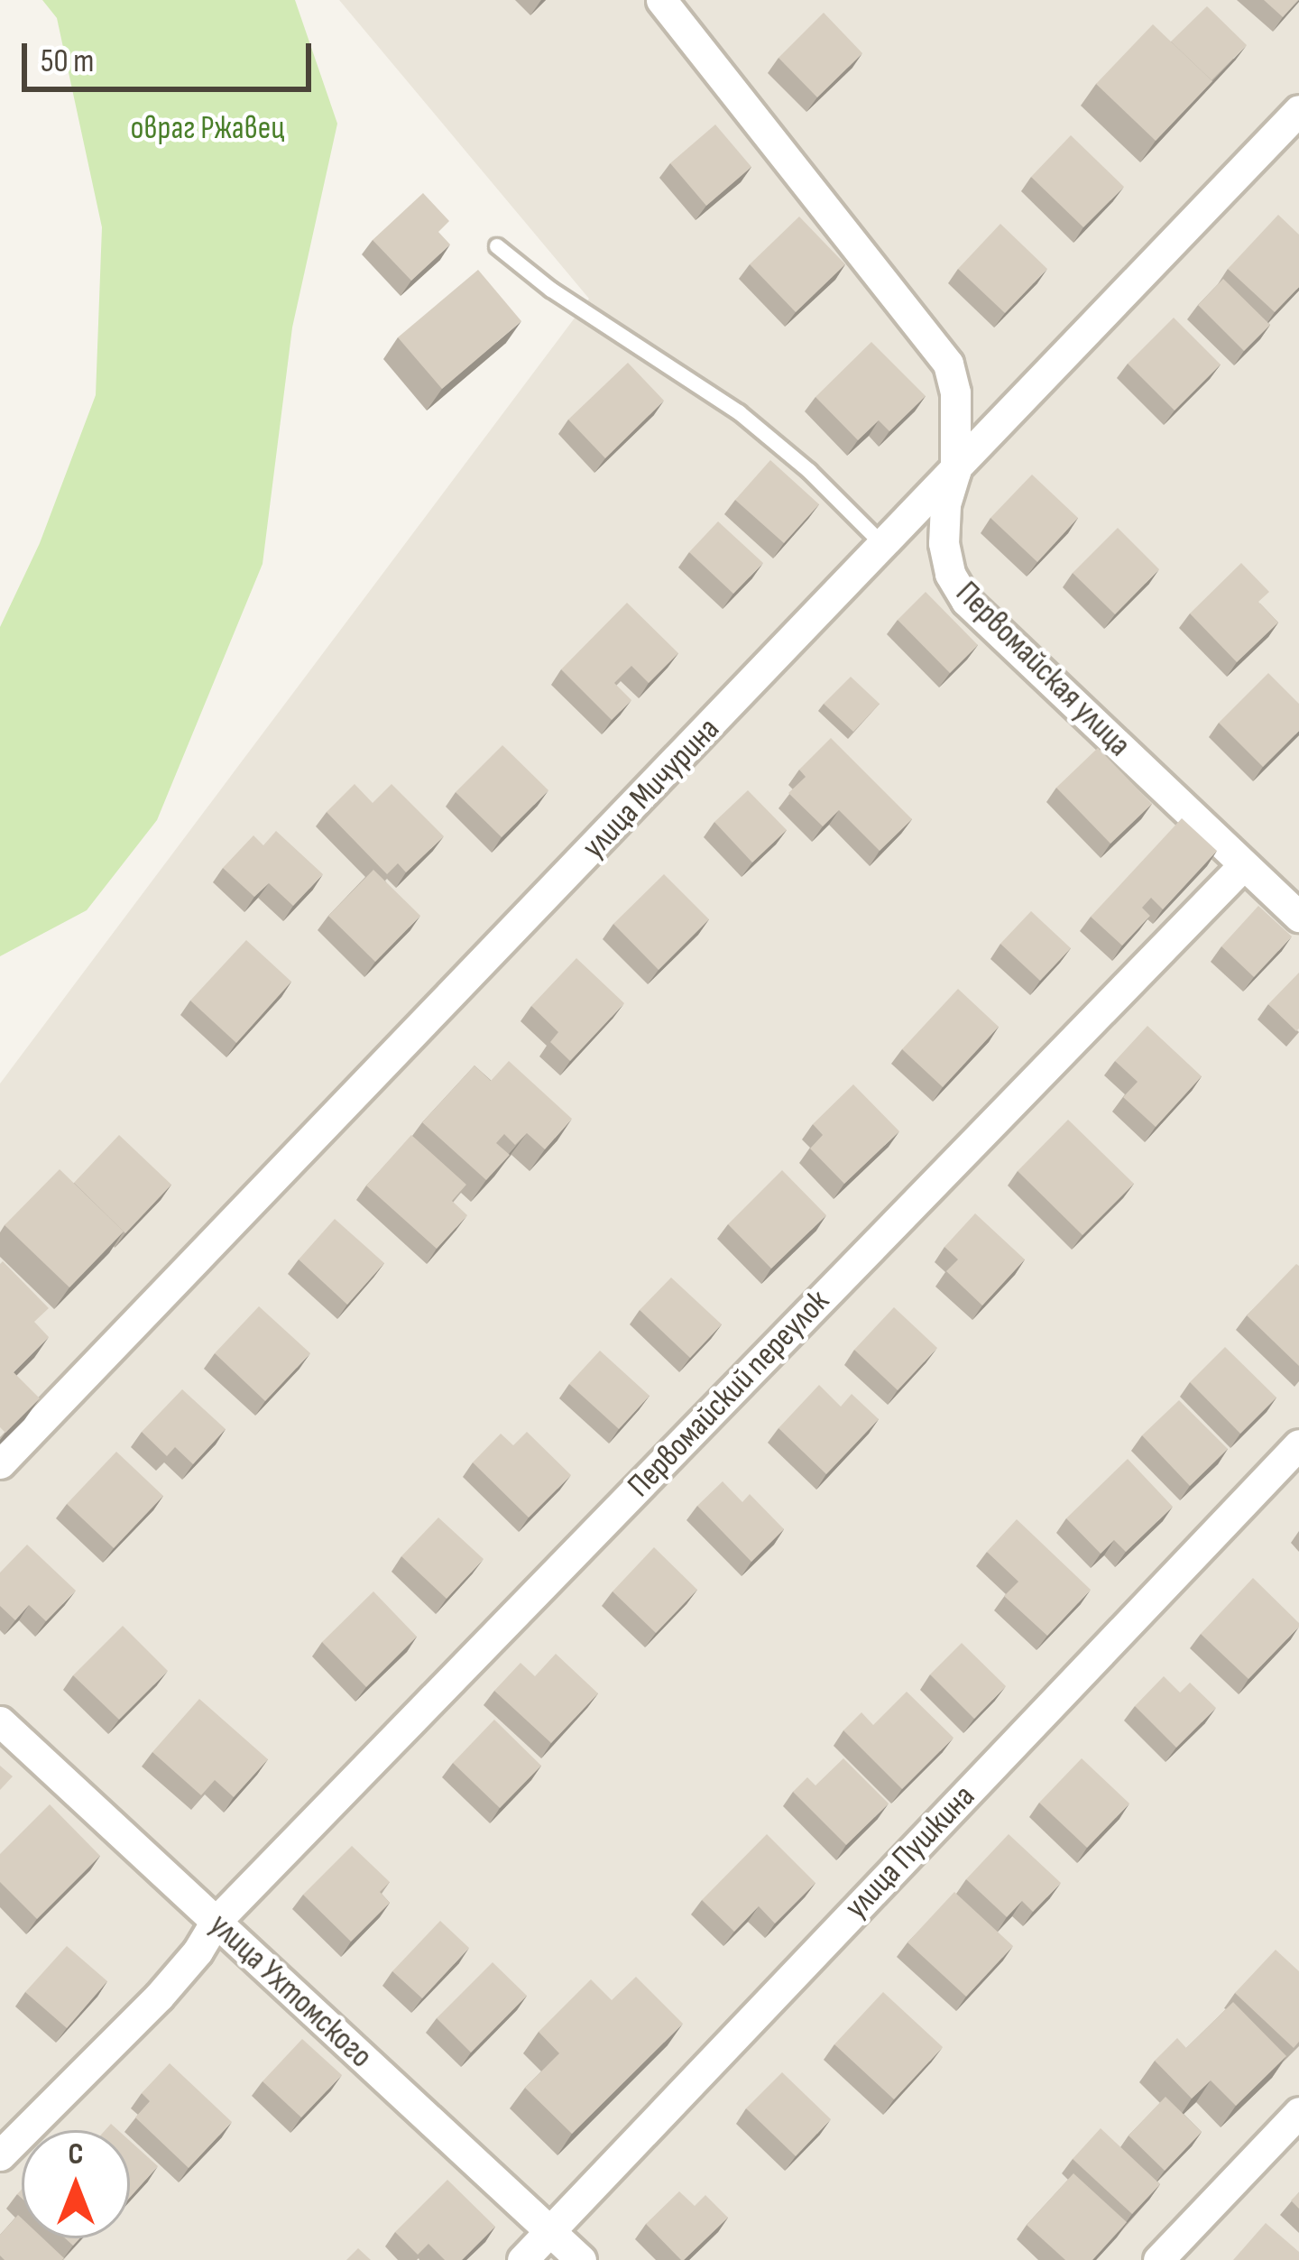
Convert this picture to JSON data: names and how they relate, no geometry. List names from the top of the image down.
{
  "streets": {
    "street": [
      "Первомайская улица",
      "улица Мичурина",
      "Первомайский переулок",
      "улица Пушкина",
      "улица Ухтомского"
    ]
  },
  "crossings": [
    ["Первомайская улица", "улица Мичурина"],
    ["Первомайская улица", "Первомайский переулок"],
    ["Первомайский переулок", "улица Ухтомского"],
    ["улица Пушкина", "улица Ухтомского"]
  ],
  "parks": ["овраг Ржавец"],
  "scale_bar": "50 m",
  "north": "top"
}
